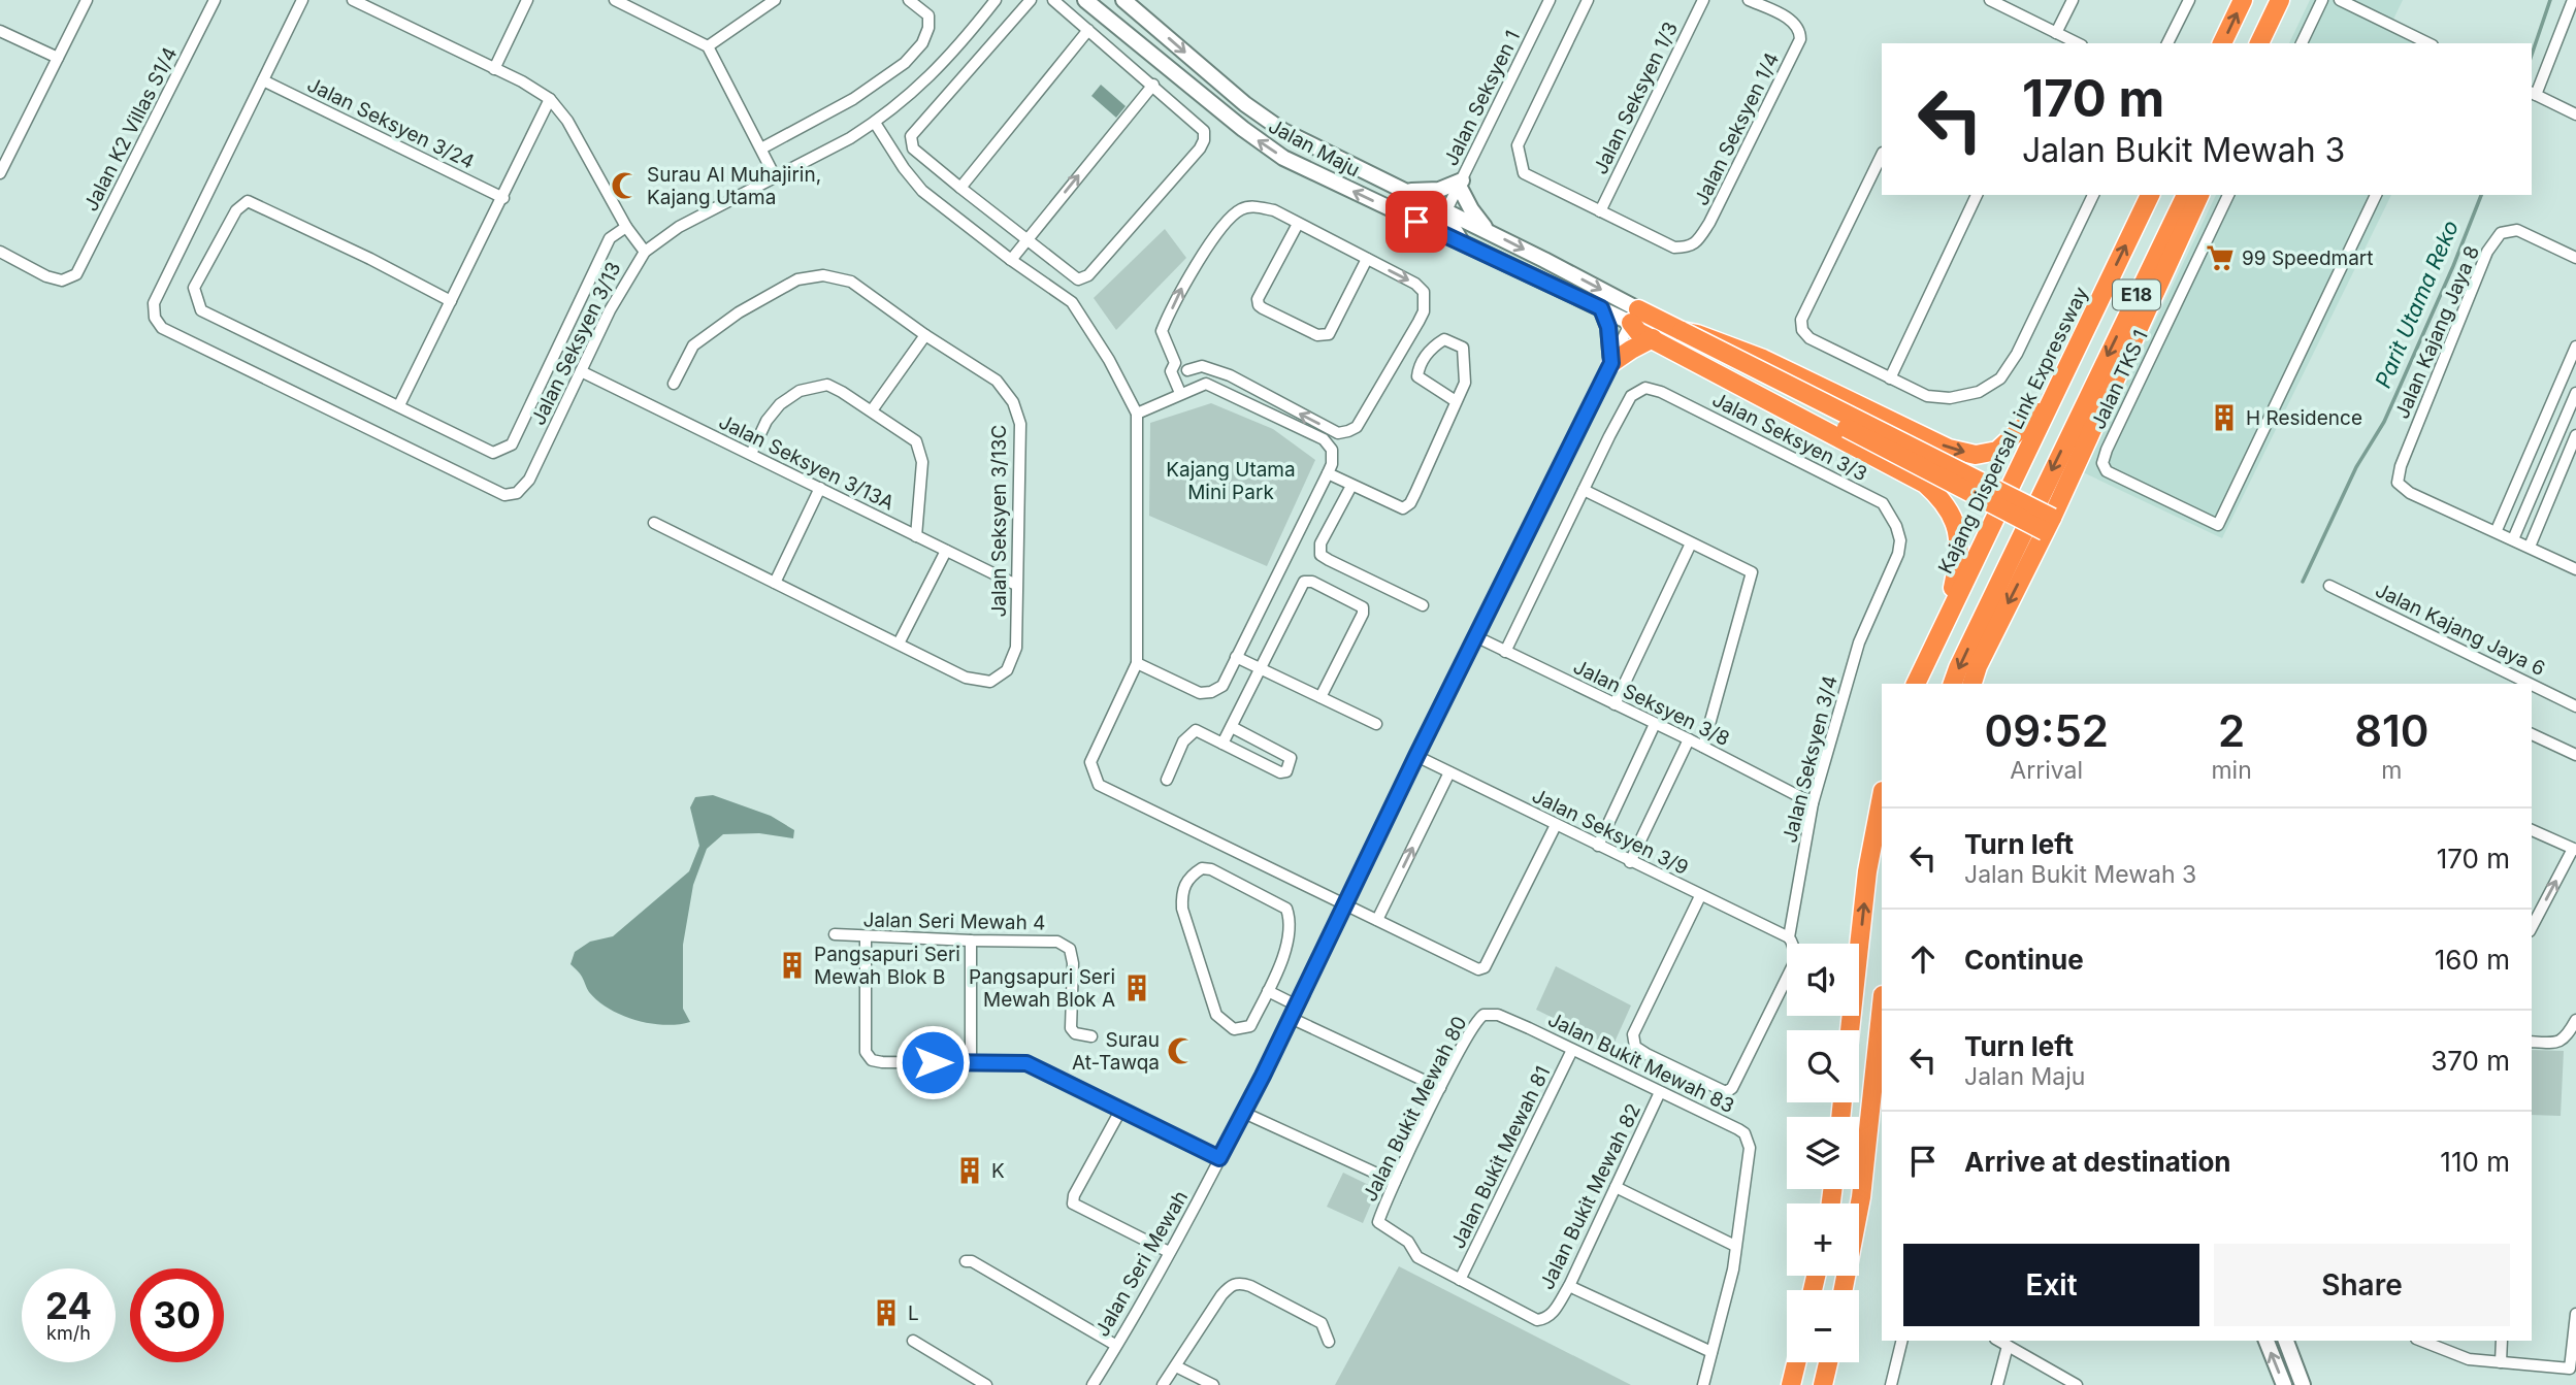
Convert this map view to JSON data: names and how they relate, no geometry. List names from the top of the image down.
{
  "streets": {
    "highway": ["E18", "Kajang Dispersal Link Expressway"],
    "street": [
      "Jalan Seksyen 1",
      "Jalan Seksyen 1/3",
      "Jalan Seksyen 3/24",
      "Jalan K2 Villas S1/4",
      "Jalan Seksyen 1/4",
      "Jalan Maju",
      "Jalan Kajang Jaya 8",
      "Jalan Seksyen 3/13",
      "Jalan TKS 1",
      "Jalan Seksyen 3/3",
      "Jalan Seksyen 3/13A",
      "Jalan Seksyen 3/13C",
      "Jalan Kajang Jaya 6",
      "Jalan Seksyen 3/8",
      "Jalan Seksyen 3/4",
      "Jalan Seksyen 3/9",
      "Jalan Seri Mewah 4",
      "Jalan Bukit Mewah 83",
      "Jalan Bukit Mewah 80",
      "Jalan Bukit Mewah 81",
      "Jalan Bukit Mewah 82",
      "Jalan Seri Mewah"
    ]
  },
  "crossings": [
    ["Jalan Seksyen 1", "Jalan Maju"],
    ["Jalan Seksyen 1/3", "Jalan Seksyen 1/4"],
    ["Jalan Seksyen 3/24", "Jalan Seksyen 3/13"],
    ["Jalan Maju", "Jalan Seri Mewah"],
    ["Jalan Seksyen 3/13", "Jalan Seksyen 3/13A"],
    ["Jalan Seksyen 3/3", "Jalan Seksyen 3/4"],
    ["Jalan Seksyen 3/13A", "Jalan Seksyen 3/13C"],
    ["Jalan Seksyen 3/8", "Jalan Seksyen 3/4"],
    ["Jalan Seksyen 3/8", "Jalan Seri Mewah"],
    ["Jalan Seksyen 3/4", "Jalan Seksyen 3/9"],
    ["Jalan Seksyen 3/9", "Jalan Seri Mewah"],
    ["Jalan Bukit Mewah 83", "Jalan Bukit Mewah 80"],
    ["Jalan Bukit Mewah 83", "Jalan Bukit Mewah 81"],
    ["Jalan Bukit Mewah 83", "Jalan Bukit Mewah 82"],
    ["Jalan Bukit Mewah 80", "Jalan Bukit Mewah 81"],
    ["Jalan Bukit Mewah 80", "Jalan Bukit Mewah 82"],
    ["Jalan Bukit Mewah 81", "Jalan Bukit Mewah 82"]
  ],
  "water": ["Parit Utama Reko"],
  "parks": ["Kajang Utama Mini Park"],
  "places": {
    "mosque": ["Surau Al Muhajirin, Kajang Utama", "Surau At-Tawqa"],
    "supermarket": ["99 Speedmart"],
    "building": [
      "H Residence",
      "Pangsapuri Seri Mewah Blok B",
      "Pangsapuri Seri Mewah Blok A",
      "K",
      "L"
    ]
  },
  "page": {
    "turn": ["170 m", "Jalan Bukit Mewah 3"],
    "eta": [
      "09:52",
      "Arrival",
      "2",
      "min",
      "810",
      "m"
    ],
    "list": [
      {
        "name": "Turn left",
        "note": "Jalan Bukit Mewah 3",
        "value": "170 m"
      },
      {
        "name": "Continue",
        "value": "160 m"
      },
      {
        "name": "Turn left",
        "note": "Jalan Maju",
        "value": "370 m"
      },
      {
        "name": "Arrive at destination",
        "value": "110 m"
      }
    ],
    "map_buttons": ["+", "−"],
    "buttons": ["Exit", "Share"],
    "speed": "24 km/h",
    "limit": "30"
  }
}
